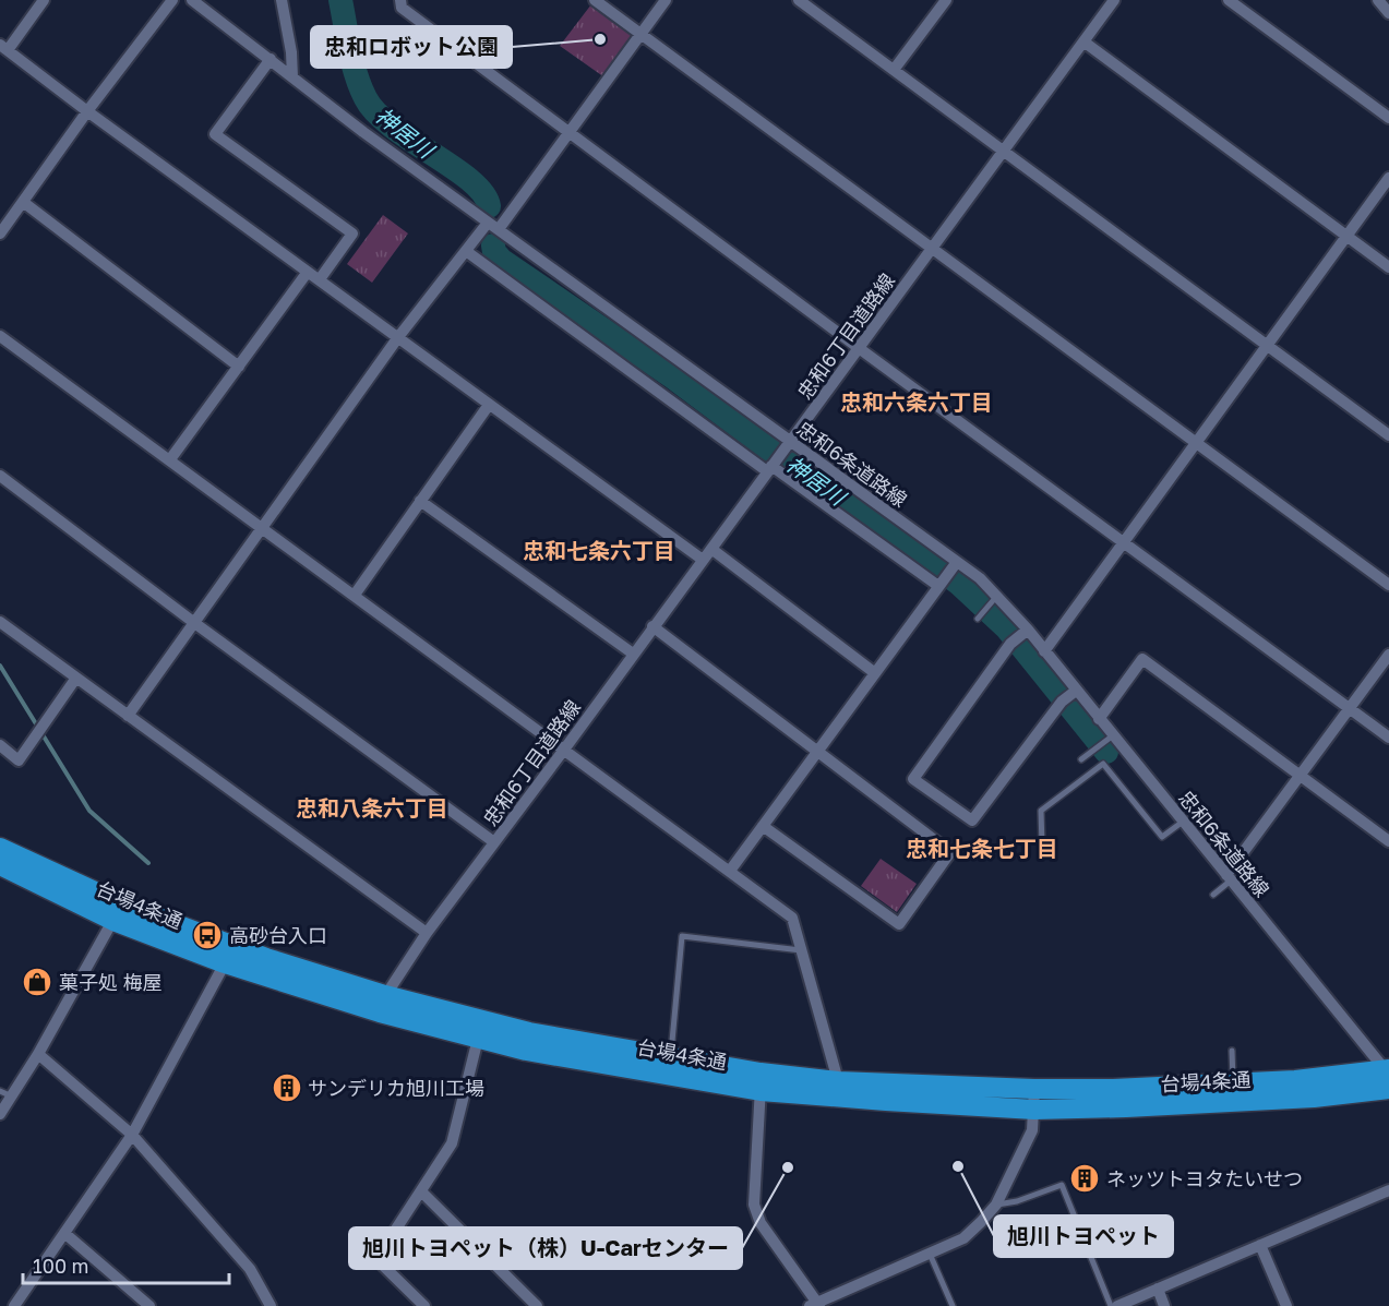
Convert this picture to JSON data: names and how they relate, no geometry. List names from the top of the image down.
{
  "streets": {
    "highway": ["台場4条通"],
    "street": ["忠和6丁目道路線", "忠和6条道路線"]
  },
  "crossings": [
    ["忠和6丁目道路線", "忠和6条道路線"],
    ["忠和6丁目道路線", "台場4条通"],
    ["忠和6条道路線", "台場4条通"]
  ],
  "districts": [
    "忠和六条六丁目",
    "忠和七条六丁目",
    "忠和八条六丁目",
    "忠和七条七丁目"
  ],
  "water": ["神居川"],
  "places": {
    "other": ["忠和ロボット公園", "旭川トヨペット", "旭川トヨペット（株）U-Carセンター"],
    "bus stop": ["高砂台入口"],
    "shop": ["菓子処 梅屋"],
    "building": ["サンデリカ旭川工場", "ネッツトヨタたいせつ"]
  },
  "scale_bar": "100 m"
}
